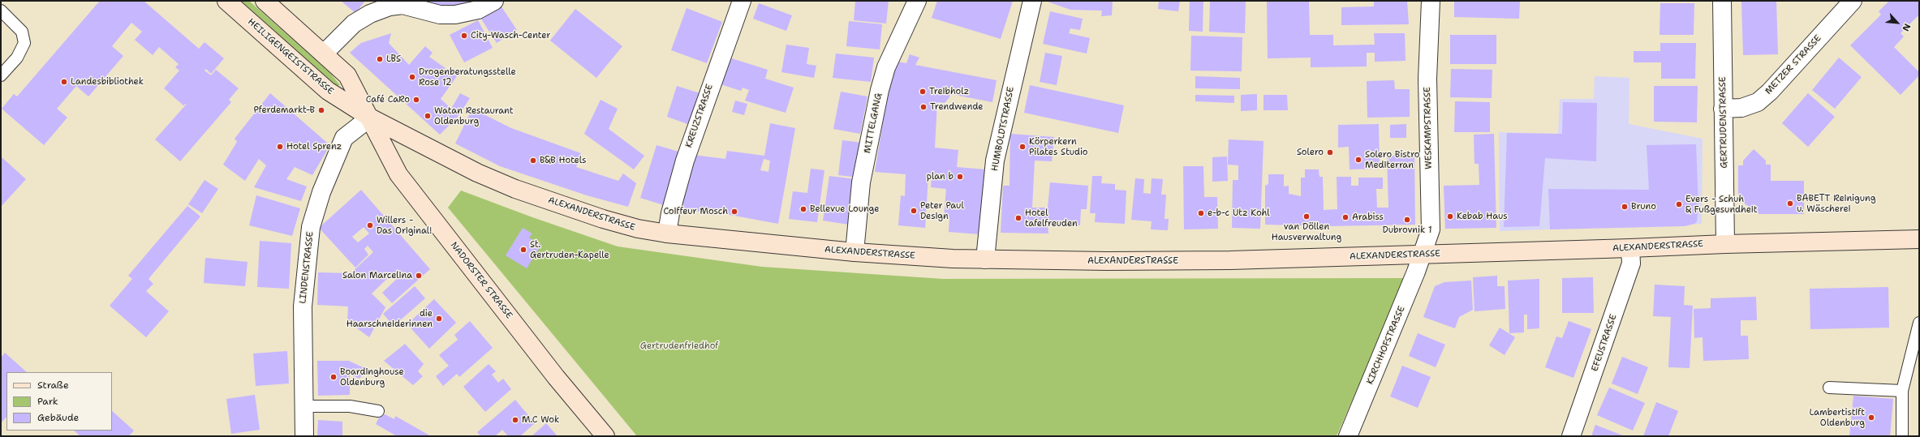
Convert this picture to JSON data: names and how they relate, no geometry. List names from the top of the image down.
{
  "streets": {
    "street": [
      "HEILIGENGEISTSTRASSE",
      "METZER STRASSE",
      "KREUZSTRASSE",
      "GERTRUDENSTRASSE",
      "MITTELGANG",
      "WESKAMPSTRASSE",
      "HUMBOLDTSTRASSE",
      "ALEXANDERSTRASSE",
      "LINDENSTRASSE",
      "NADORSTER STRASSE",
      "EFEUSTRASSE",
      "KIRCHHOFSTRASSE"
    ]
  },
  "crossings": [
    ["HEILIGENGEISTSTRASSE", "ALEXANDERSTRASSE"],
    ["HEILIGENGEISTSTRASSE", "LINDENSTRASSE"],
    ["HEILIGENGEISTSTRASSE", "NADORSTER STRASSE"],
    ["METZER STRASSE", "GERTRUDENSTRASSE"],
    ["KREUZSTRASSE", "ALEXANDERSTRASSE"],
    ["GERTRUDENSTRASSE", "ALEXANDERSTRASSE"],
    ["MITTELGANG", "ALEXANDERSTRASSE"],
    ["WESKAMPSTRASSE", "ALEXANDERSTRASSE"],
    ["WESKAMPSTRASSE", "KIRCHHOFSTRASSE"],
    ["HUMBOLDTSTRASSE", "ALEXANDERSTRASSE"],
    ["ALEXANDERSTRASSE", "LINDENSTRASSE"],
    ["ALEXANDERSTRASSE", "NADORSTER STRASSE"],
    ["ALEXANDERSTRASSE", "EFEUSTRASSE"],
    ["ALEXANDERSTRASSE", "KIRCHHOFSTRASSE"],
    ["LINDENSTRASSE", "NADORSTER STRASSE"]
  ],
  "parks": ["Gertrudenfriedhof"],
  "places": [
    "City-Wasch-Center",
    "LBS",
    "Drogenberatungsstelle Rose 12",
    "Landesbibliothek",
    "Treibholz",
    "Café CaRo",
    "Trendwende",
    "Pferdemarkt-B",
    "Watan Restaurant Oldenburg",
    "Hotel Sprenz",
    "Körperkern Pilates Studio",
    "Solero",
    "Solero Bistro Mediterran",
    "B&B Hotels",
    "plan b",
    "BABETT Reinigung u. Wäscherei",
    "Evers - Schuh & Fußgesundheit",
    "Bruno",
    "Bellevue Lounge",
    "Peter Paul Design",
    "Coiffeur Mosch",
    "e-b-c Utz Kohl",
    "van Döllen Hausverwaltung",
    "Kebab Haus",
    "Arabiss",
    "Hotel tafelfreuden",
    "Dubrovnik 1",
    "Willers - Das Original!",
    "St. Gertruden-Kapelle",
    "Salon Marcelina",
    "die Haarschneiderinnen",
    "Boardinghouse Oldenburg",
    "Lambertistift Oldenburg",
    "M.C Wok"
  ],
  "legend": ["Straße", "Park", "Gebäude"],
  "north": "bottom right"
}
